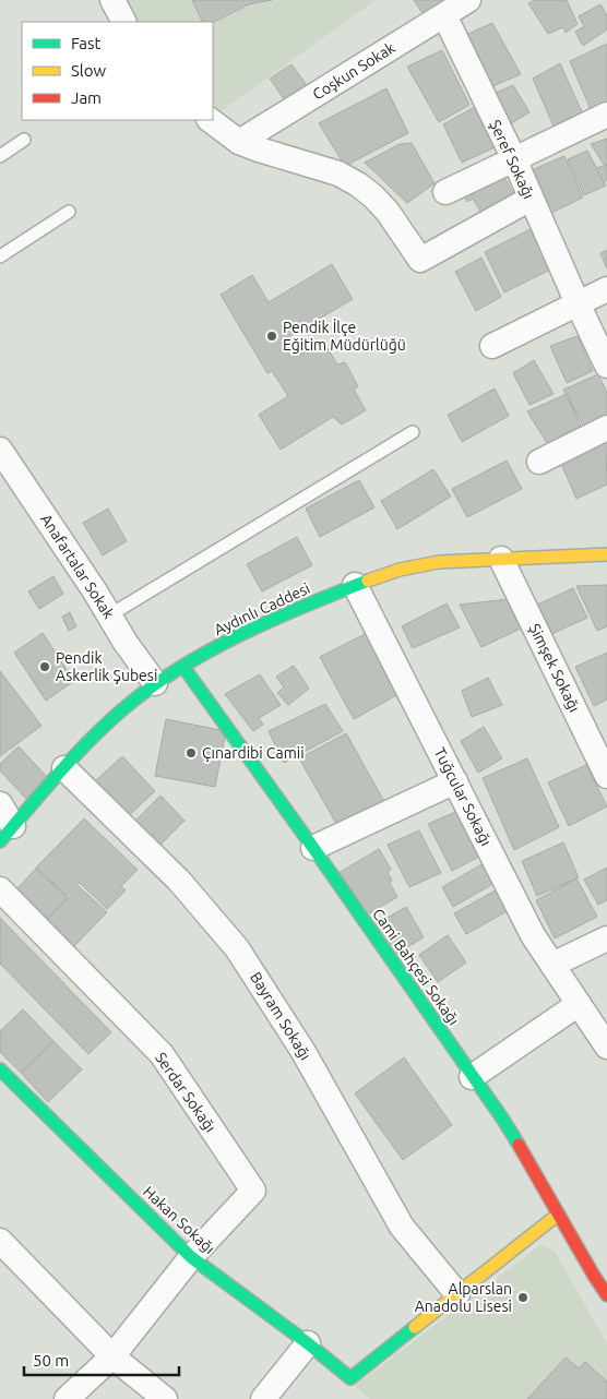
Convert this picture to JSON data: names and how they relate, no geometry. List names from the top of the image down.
{
  "streets": {
    "street": [
      "Coşkun Sokak",
      "Şeref Sokağı",
      "Anafartalar Sokak",
      "Aydınlı Caddesi",
      "Şimşek Sokağı",
      "Tuğcular Sokağı",
      "Cami Bahçesi Sokağı",
      "Bayram Sokağı",
      "Serdar Sokağı",
      "Hakan Sokağı"
    ]
  },
  "crossings": [
    ["Coşkun Sokak", "Şeref Sokağı"],
    ["Anafartalar Sokak", "Aydınlı Caddesi"],
    ["Aydınlı Caddesi", "Şimşek Sokağı"],
    ["Aydınlı Caddesi", "Tuğcular Sokağı"],
    ["Aydınlı Caddesi", "Cami Bahçesi Sokağı"],
    ["Aydınlı Caddesi", "Bayram Sokağı"],
    ["Bayram Sokağı", "Hakan Sokağı"],
    ["Serdar Sokağı", "Hakan Sokağı"]
  ],
  "places": [
    "Pendik İlçe Eğitim Müdürlüğü",
    "Pendik Askerlik Şubesi",
    "Çınardibi Camii",
    "Alparslan Anadolu Lisesi"
  ],
  "legend": ["Fast", "Slow", "Jam"],
  "scale_bar": "50 m"
}
